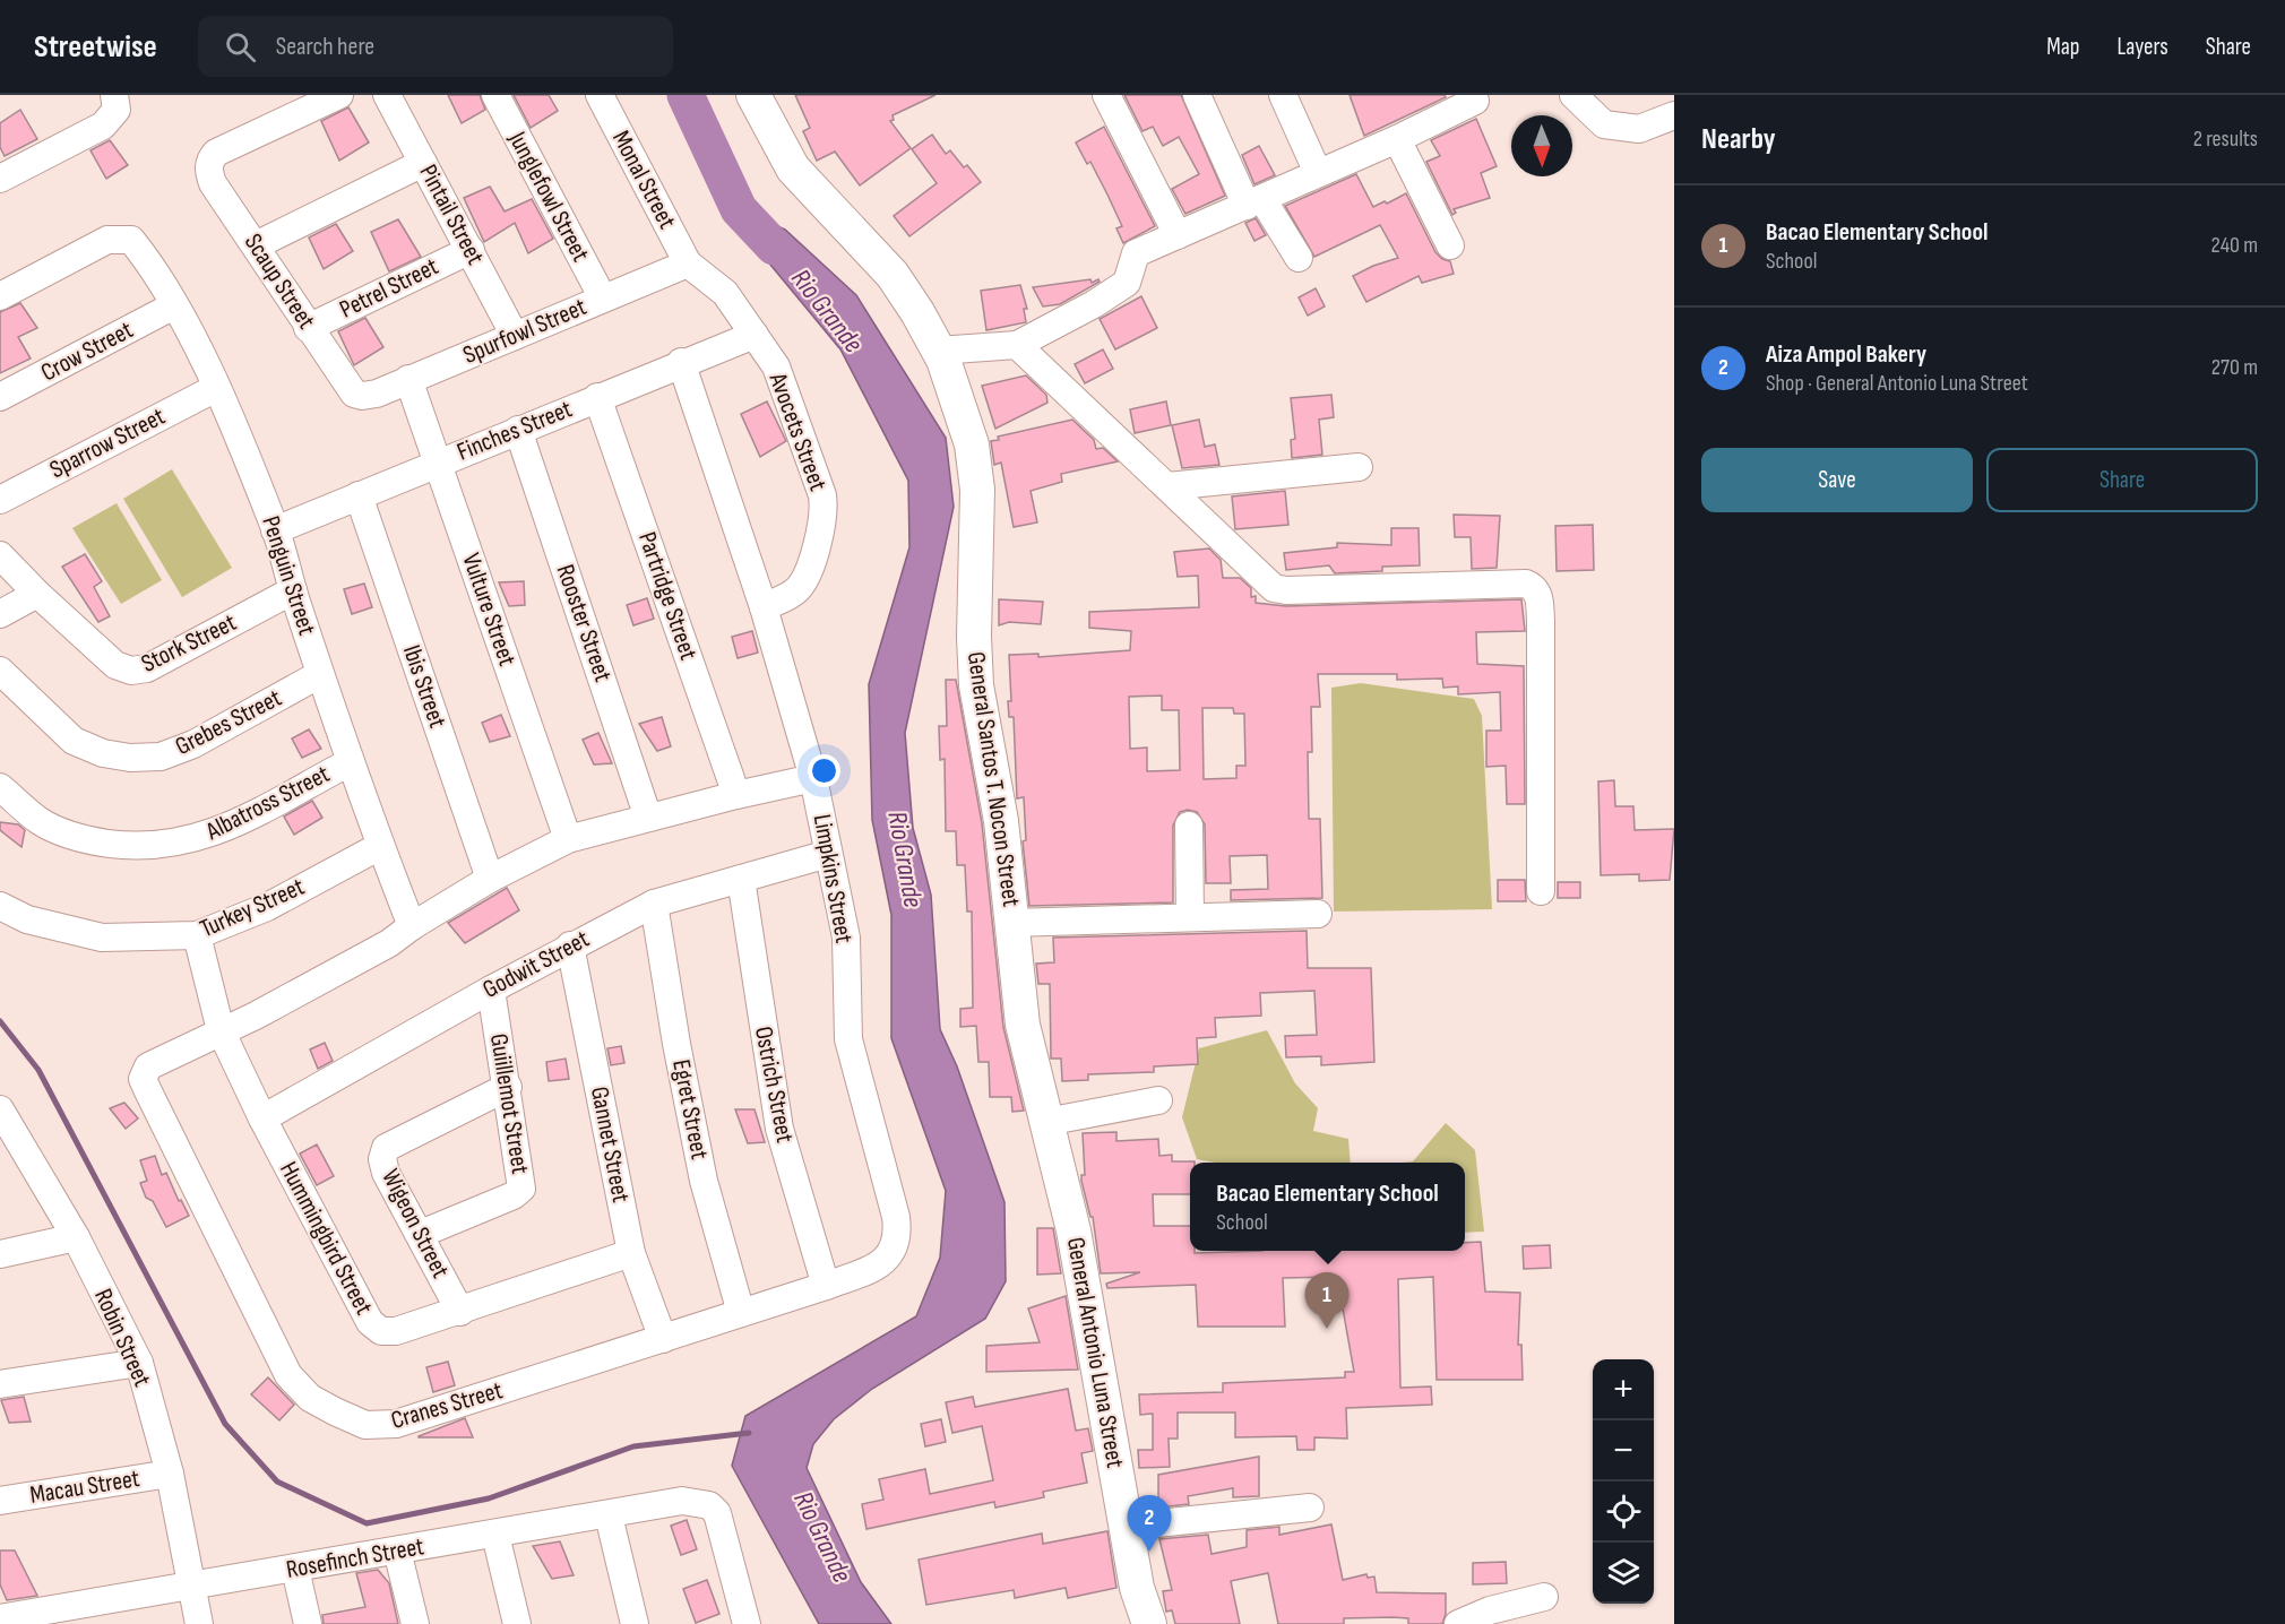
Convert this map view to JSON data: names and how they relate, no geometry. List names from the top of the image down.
{
  "streets": {
    "main road": ["General Santos T. Nocon Street", "General Antonio Luna Street"],
    "street": [
      "Monal Street",
      "Junglefowl Street",
      "Pintail Street",
      "Scaup Street",
      "Petrel Street",
      "Spurfowl Street",
      "Crow Street",
      "Finches Street",
      "Avocets Street",
      "Sparrow Street",
      "Penguin Street",
      "Partridge Street",
      "Vulture Street",
      "Rooster Street",
      "Stork Street",
      "Ibis Street",
      "Grebes Street",
      "Albatross Street",
      "Limpkins Street",
      "Turkey Street",
      "Godwit Street",
      "Ostrich Street",
      "Guiillemot Street",
      "Egret Street",
      "Gannet Street",
      "Wigeon Street",
      "Hummingbird Street",
      "Robin Street",
      "Cranes Street",
      "Macau Street",
      "Rosefinch Street"
    ]
  },
  "crossings": [
    ["Monal Street", "Spurfowl Street"],
    ["Monal Street", "Avocets Street"],
    ["Junglefowl Street", "Spurfowl Street"],
    ["Pintail Street", "Petrel Street"],
    ["Pintail Street", "Spurfowl Street"],
    ["Scaup Street", "Petrel Street"],
    ["Scaup Street", "Spurfowl Street"],
    ["Spurfowl Street", "Avocets Street"],
    ["Spurfowl Street", "Vulture Street"],
    ["Crow Street", "Penguin Street"],
    ["Finches Street", "Avocets Street"],
    ["Finches Street", "Penguin Street"],
    ["Finches Street", "Partridge Street"],
    ["Finches Street", "Vulture Street"],
    ["Finches Street", "Rooster Street"],
    ["Finches Street", "Ibis Street"],
    ["Finches Street", "Limpkins Street"],
    ["Avocets Street", "Limpkins Street"],
    ["Sparrow Street", "Penguin Street"],
    ["Penguin Street", "Stork Street"],
    ["Penguin Street", "Grebes Street"],
    ["Penguin Street", "Albatross Street"],
    ["Penguin Street", "Turkey Street"],
    ["General Santos T. Nocon Street", "General Antonio Luna Street"],
    ["Limpkins Street", "Godwit Street"],
    ["Limpkins Street", "Cranes Street"],
    ["Turkey Street", "Hummingbird Street"],
    ["Godwit Street", "Ostrich Street"],
    ["Godwit Street", "Guiillemot Street"],
    ["Godwit Street", "Egret Street"],
    ["Godwit Street", "Gannet Street"],
    ["Godwit Street", "Hummingbird Street"],
    ["Ostrich Street", "Cranes Street"],
    ["Guiillemot Street", "Wigeon Street"],
    ["Egret Street", "Cranes Street"],
    ["Gannet Street", "Hummingbird Street"],
    ["Gannet Street", "Cranes Street"],
    ["Wigeon Street", "Hummingbird Street"],
    ["Hummingbird Street", "Cranes Street"],
    ["Robin Street", "Macau Street"],
    ["Robin Street", "Rosefinch Street"]
  ],
  "water": ["Rio Grande"],
  "north": "bottom",
  "page": {
    "header": "Streetwise",
    "search": "Search here",
    "nav": ["Map", "Layers", "Share"],
    "heading": ["Nearby", "2 results"],
    "list": [
      {
        "mark": "1",
        "name": "Bacao Elementary School",
        "note": "School",
        "value": "240 m"
      },
      {
        "mark": "2",
        "name": "Aiza Ampol Bakery",
        "note": "Shop · General Antonio Luna Street",
        "value": "270 m"
      }
    ],
    "buttons": ["Save", "Share"],
    "popup": ["Bacao Elementary School", "School"],
    "pins": ["1", "2"],
    "map_buttons": ["+", "−"]
  }
}
